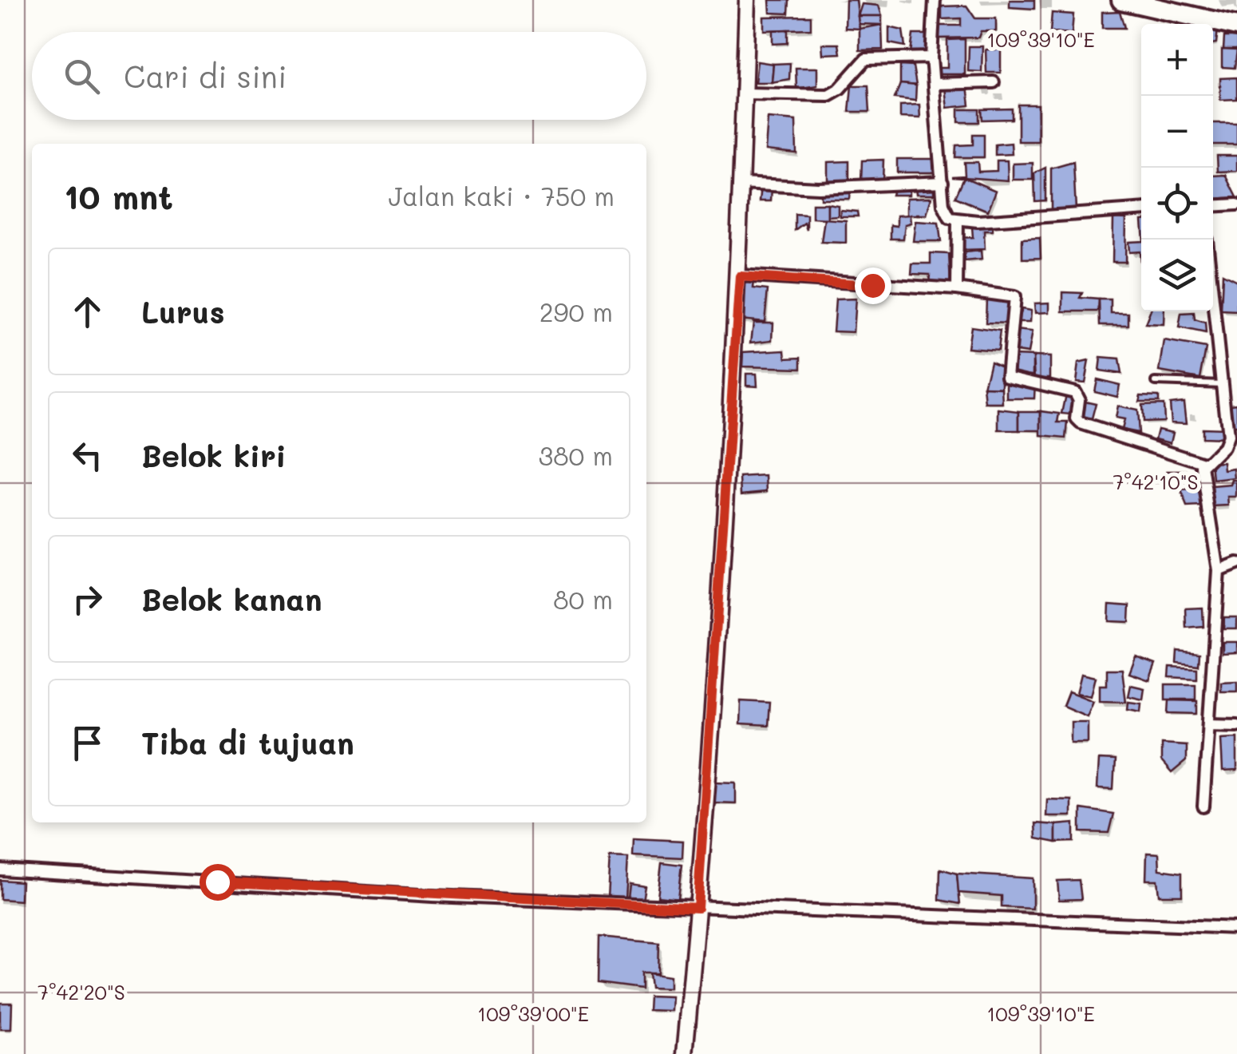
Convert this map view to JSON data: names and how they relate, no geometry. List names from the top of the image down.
{
  "page": {
    "map_buttons": ["+", "−"],
    "search": "Cari di sini",
    "heading": ["10 mnt", "Jalan kaki · 750 m"],
    "list": [
      ["Lurus", "290 m"],
      ["Belok kiri", "380 m"],
      ["Belok kanan", "80 m"],
      "Tiba di tujuan"
    ]
  },
  "coordinates": [
    "109°39'10\"E",
    "7°42'10\"S",
    "7°42'20\"S",
    "109°39'00\"E"
  ]
}
